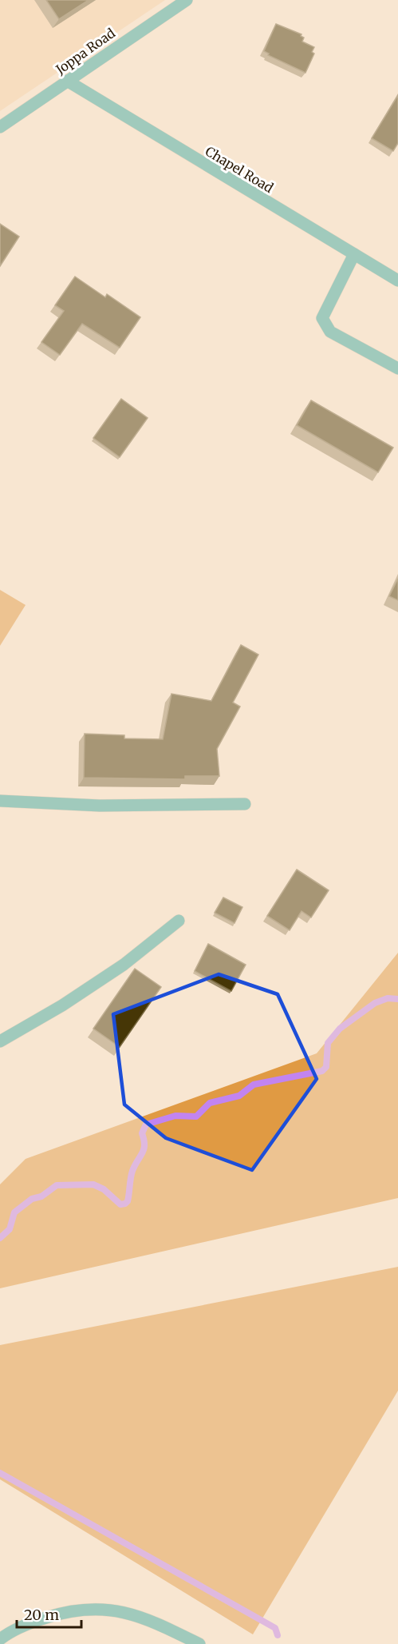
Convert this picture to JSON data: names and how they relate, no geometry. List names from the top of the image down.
{
  "streets": {
    "street": ["Joppa Road", "Chapel Road"]
  },
  "crossings": [
    ["Joppa Road", "Chapel Road"]
  ],
  "scale_bar": "20 m"
}
